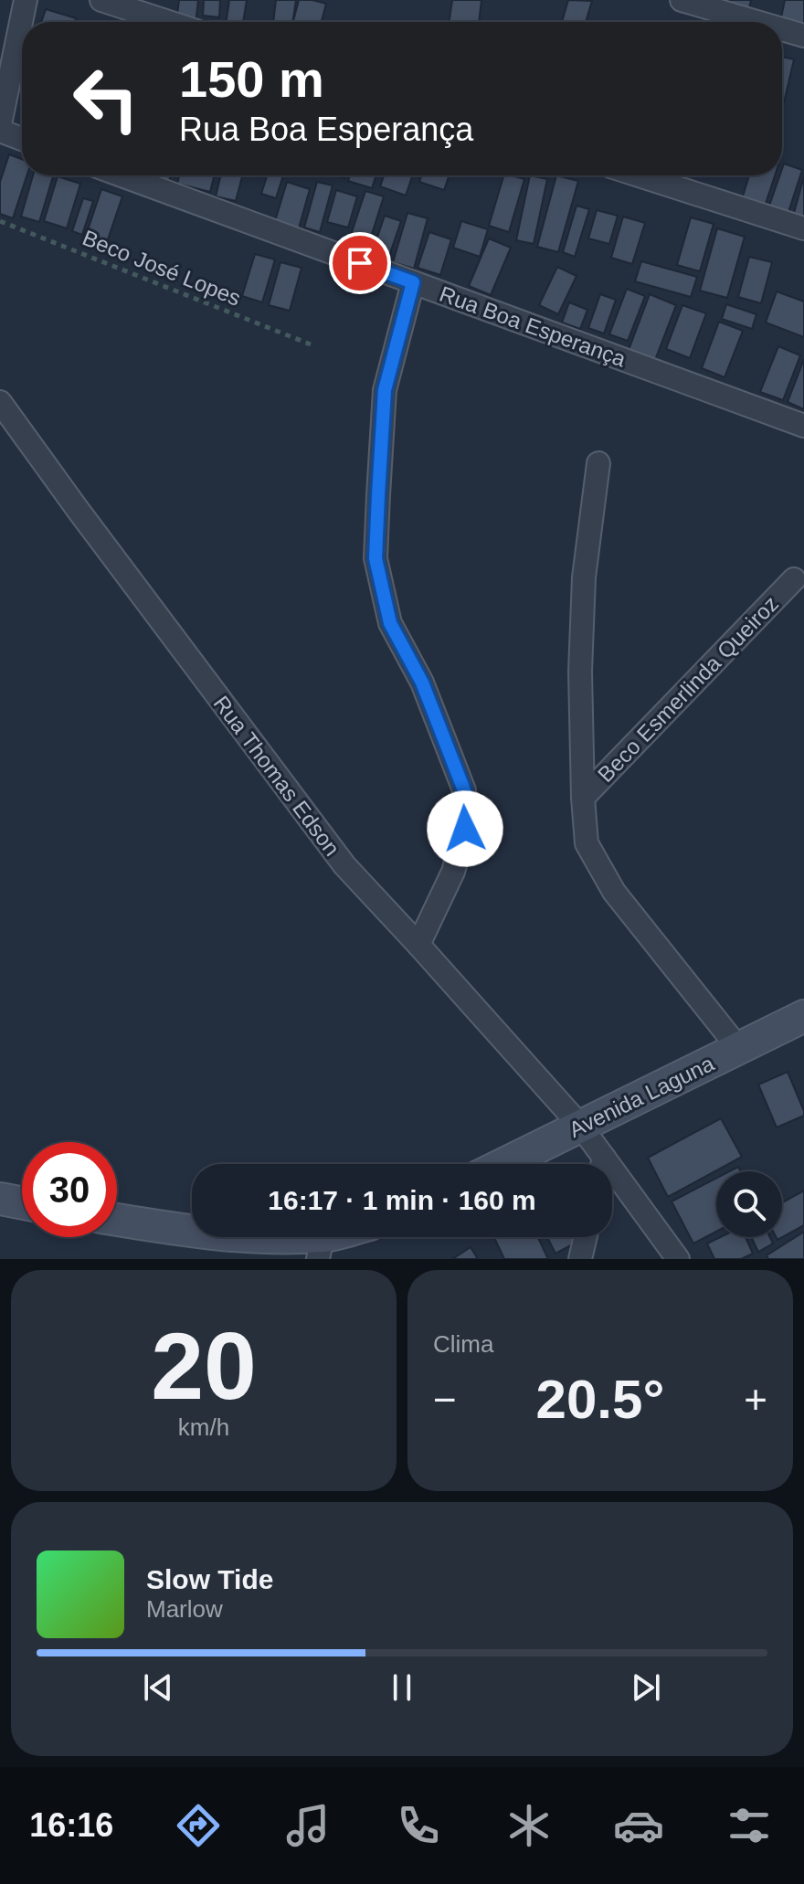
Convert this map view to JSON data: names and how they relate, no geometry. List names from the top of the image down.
{
  "streets": {
    "main road": ["Avenida Laguna"],
    "street": ["Rua Boa Esperança", "Beco Esmerlinda Queiroz", "Rua Thomas Edson"],
    "path": ["Beco José Lopes"]
  },
  "crossings": [
    ["Beco Esmerlinda Queiroz", "Avenida Laguna"],
    ["Rua Thomas Edson", "Avenida Laguna"]
  ],
  "page": {
    "turn": ["150 m", "Rua Boa Esperança"],
    "limit": "30",
    "trip": "16:17 · 1 min · 160 m",
    "tile": [
      ["20", "km/h"],
      "Clima"
    ],
    "heat": ["−", "20.5°", "+"],
    "song": ["Slow Tide", "Marlow"],
    "tabs": "16:16"
  }
}
